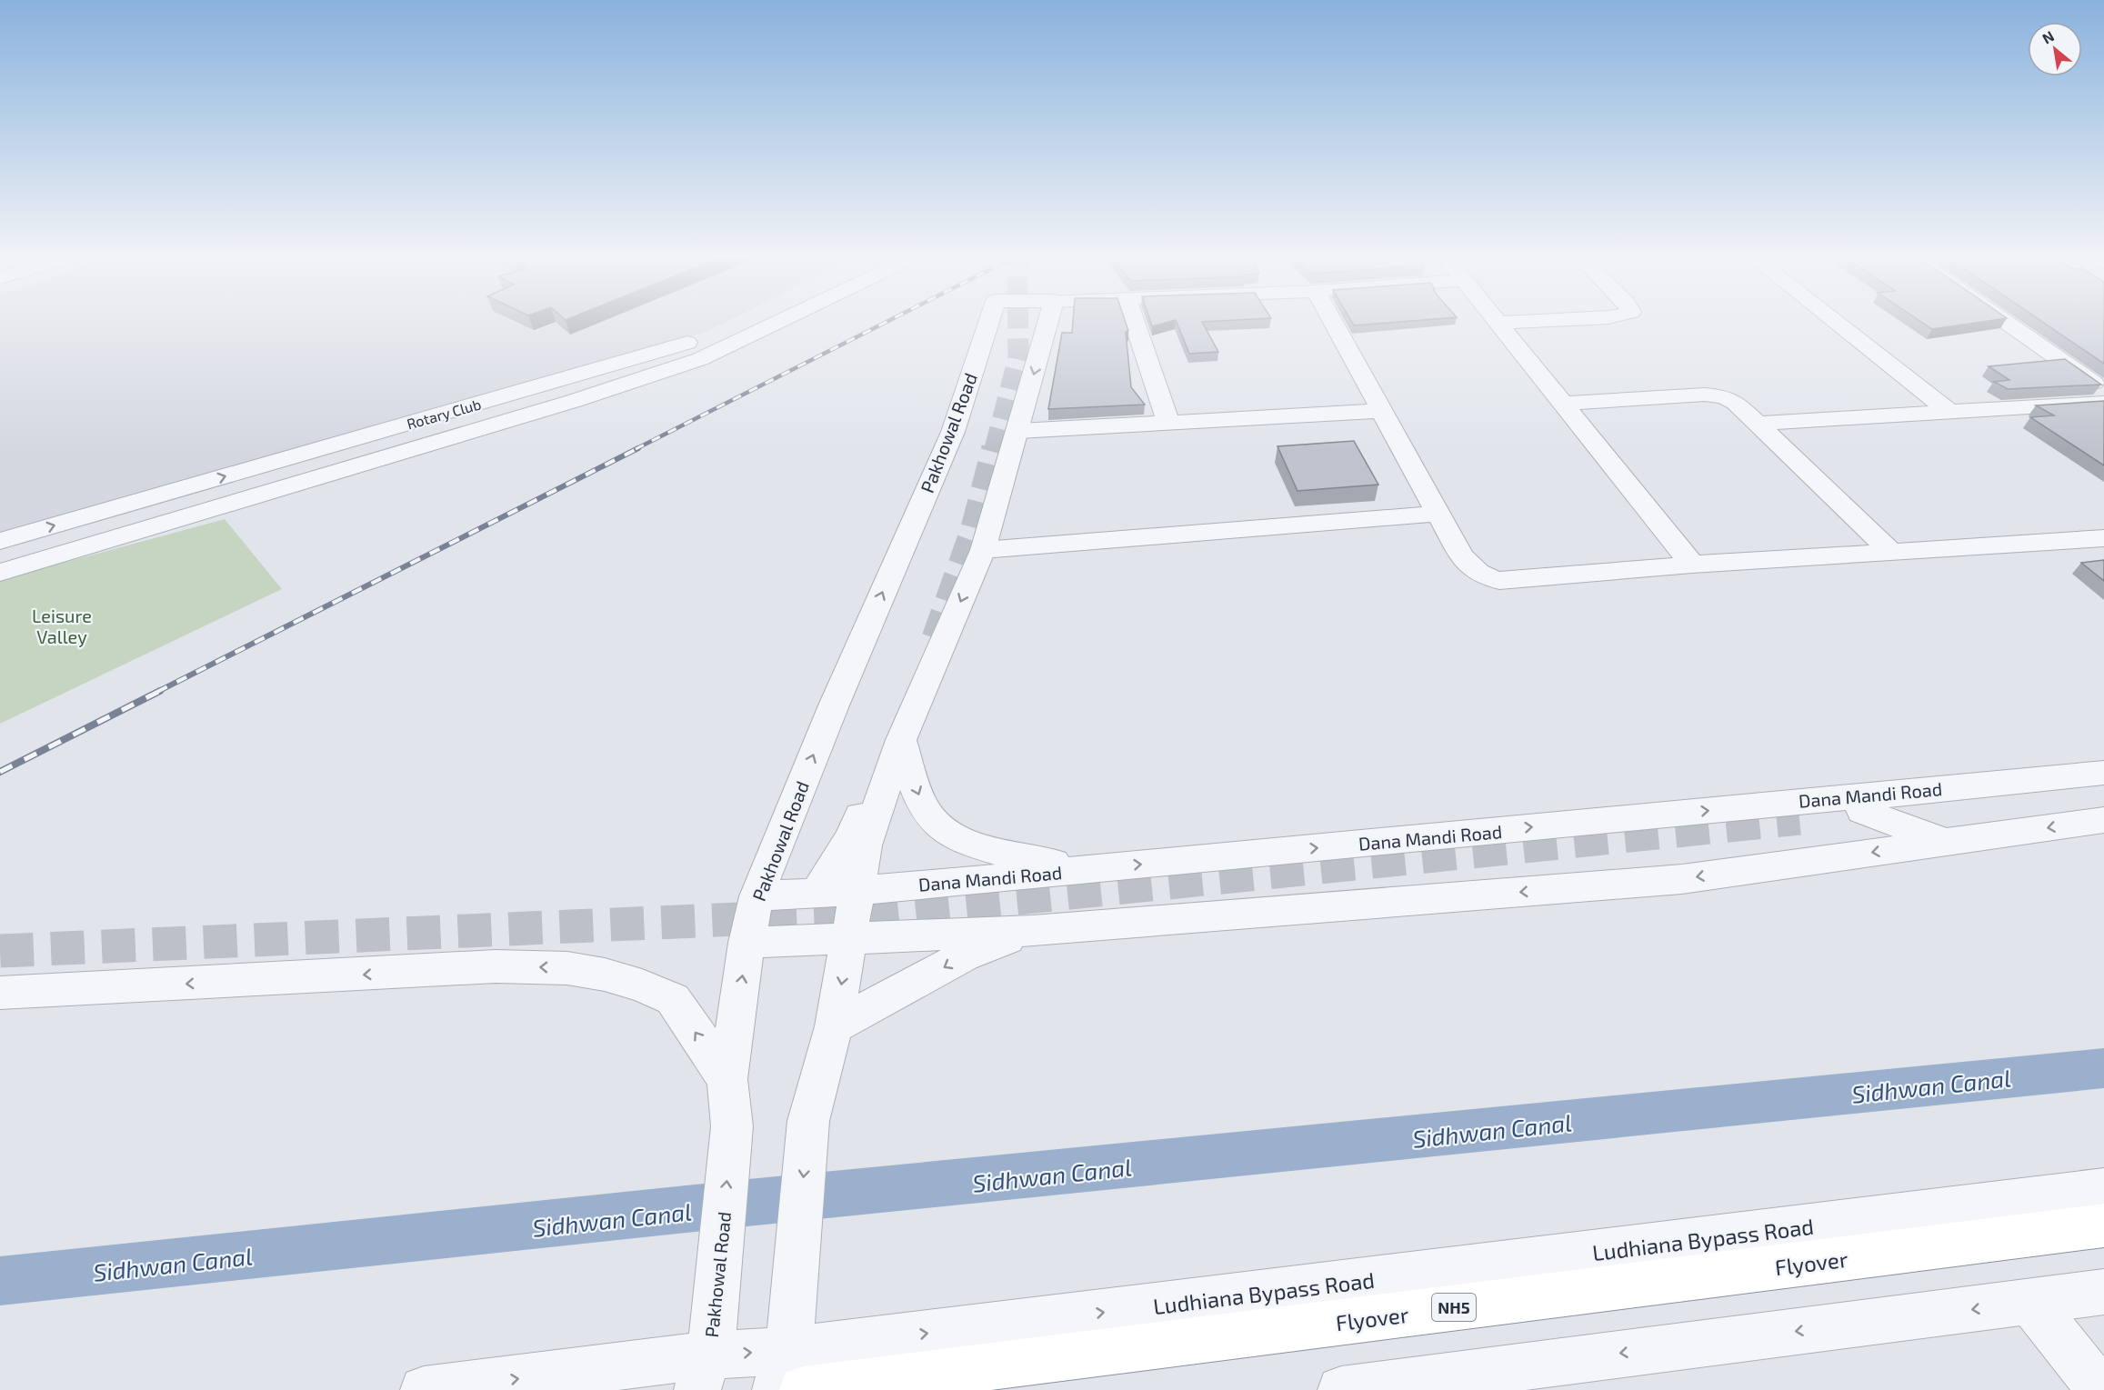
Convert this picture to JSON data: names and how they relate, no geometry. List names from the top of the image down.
{
  "streets": {
    "highway": ["Flyover", "NH5"],
    "street": [
      "Rotary Club",
      "Pakhowal Road",
      "Dana Mandi Road",
      "Ludhiana Bypass Road"
    ]
  },
  "crossings": [
    ["Pakhowal Road", "Dana Mandi Road"],
    ["Pakhowal Road", "Ludhiana Bypass Road"],
    ["Ludhiana Bypass Road", "Flyover"]
  ],
  "water": ["Sidhwan Canal"],
  "parks": ["Leisure Valley"],
  "north": "top left"
}
